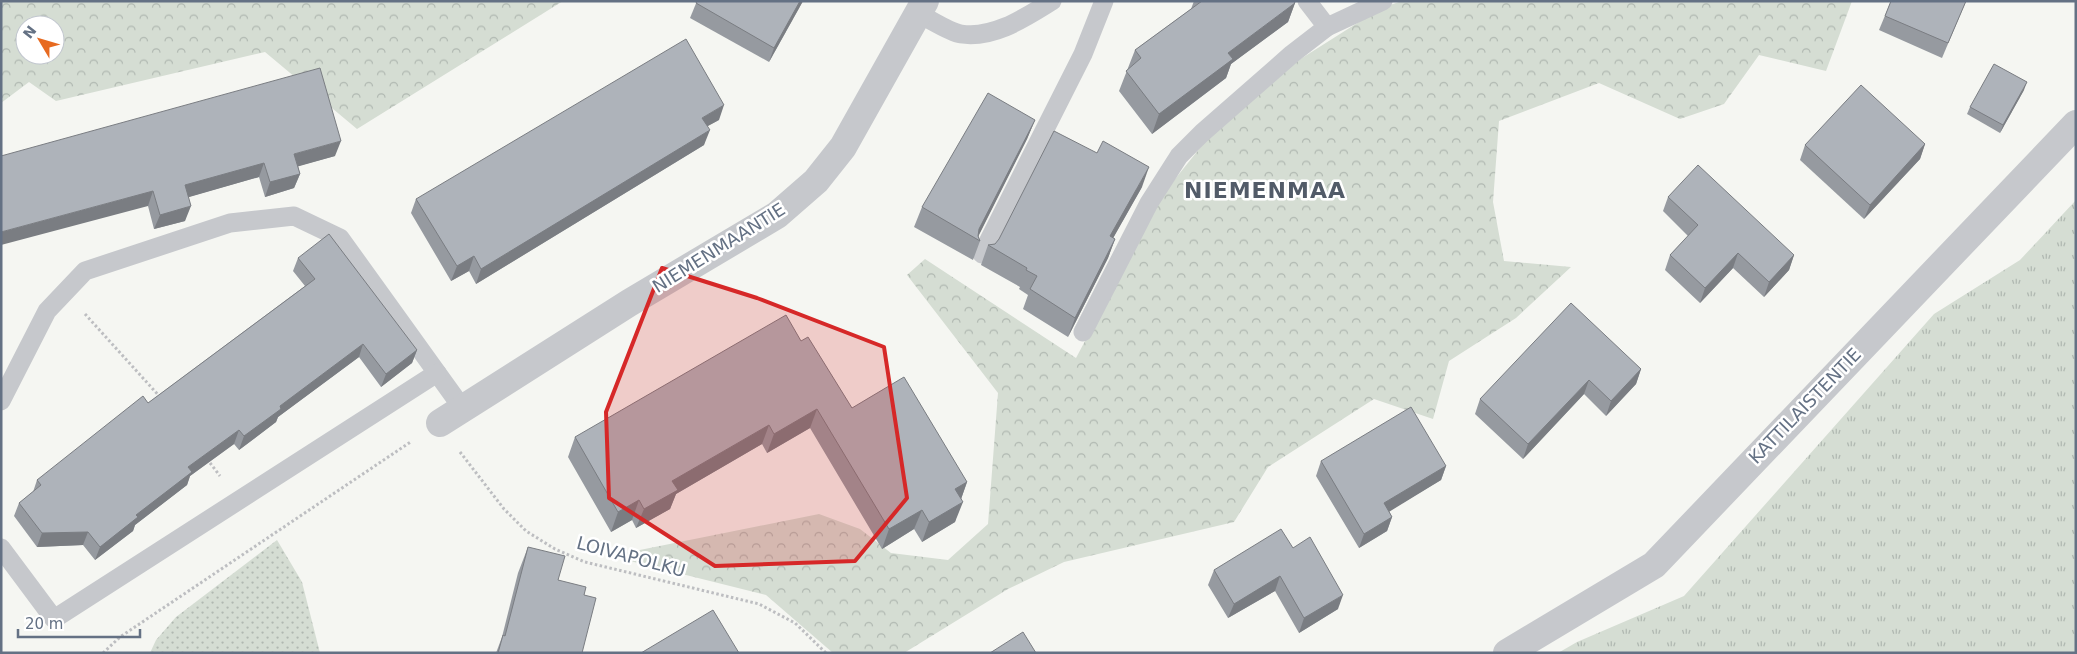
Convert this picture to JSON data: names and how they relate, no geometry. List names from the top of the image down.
{
  "streets": {
    "street": ["NIEMENMAANTIE", "KATTILAISTENTIE"],
    "path": ["LOIVAPOLKU"]
  },
  "crossings": [
    ["NIEMENMAANTIE", "LOIVAPOLKU"]
  ],
  "districts": ["NIEMENMAA"],
  "scale_bar": "20 m",
  "north": "top left"
}
